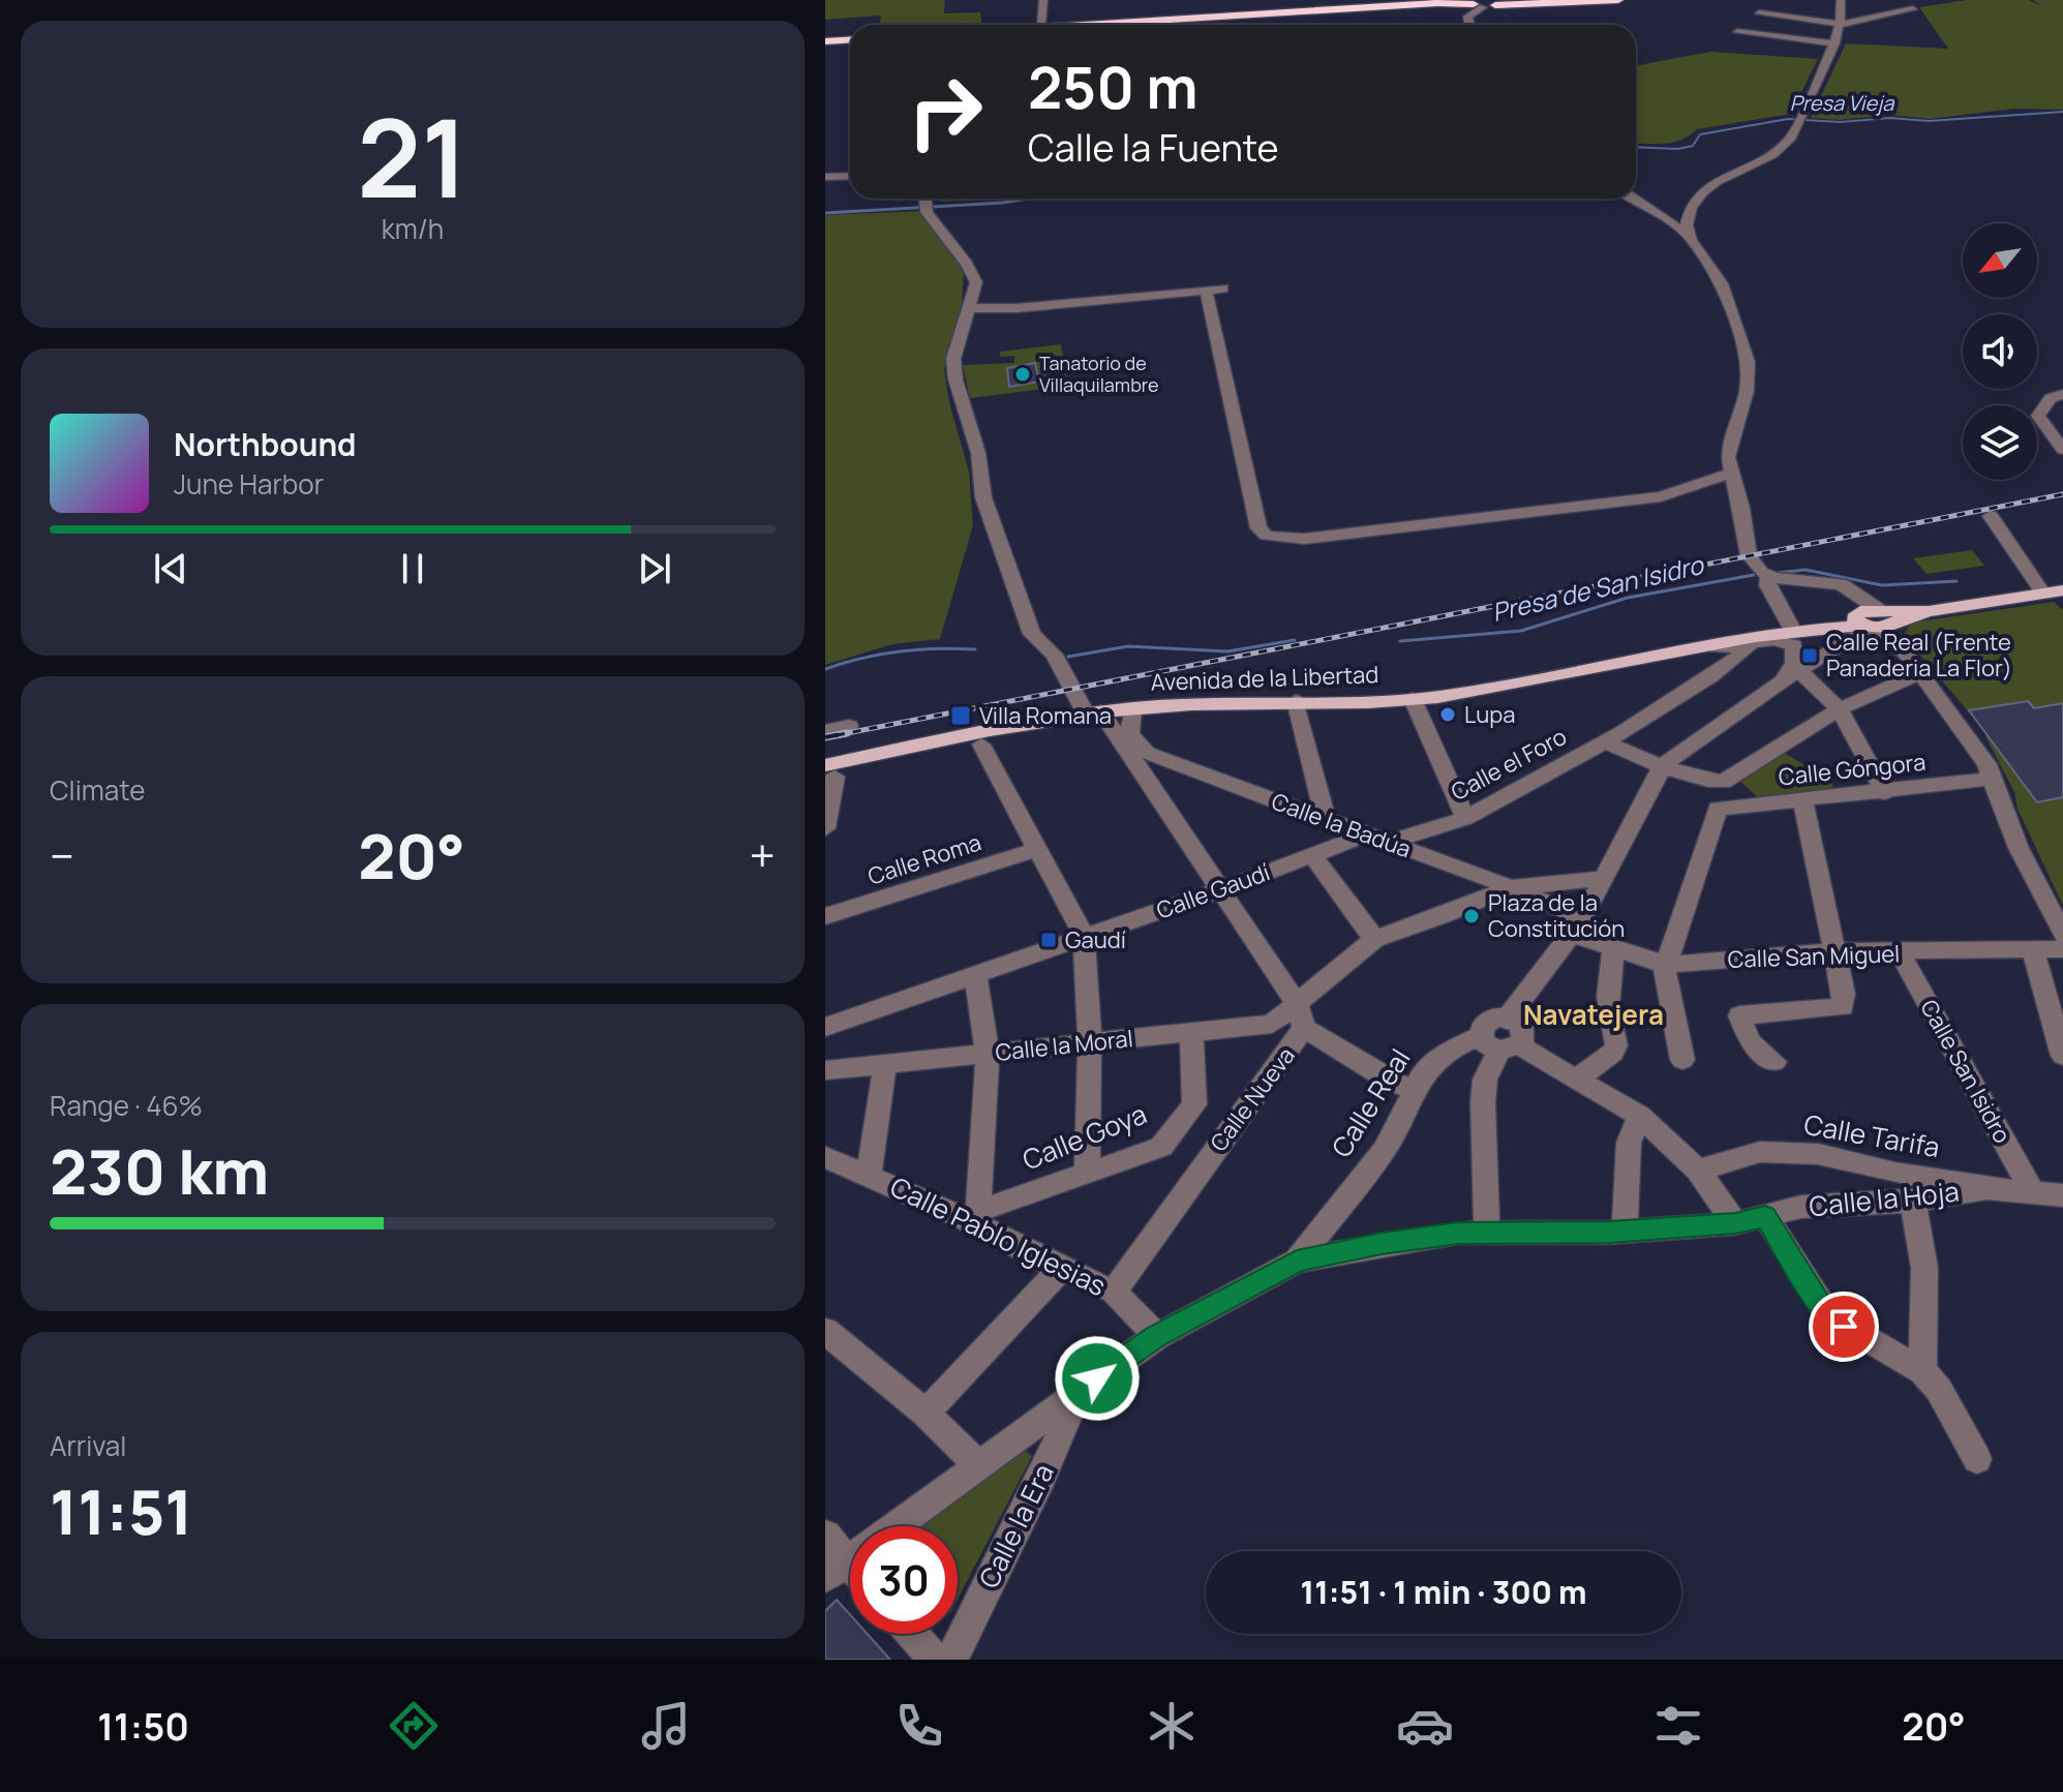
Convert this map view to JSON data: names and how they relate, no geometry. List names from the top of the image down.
{
  "streets": {
    "main road": ["Avenida de la Libertad"],
    "street": [
      "Calle el Foro",
      "Calle Góngora",
      "Calle la Badúa",
      "Calle Roma",
      "Calle Gaudí",
      "Calle San Miguel",
      "Calle la Moral",
      "Calle San Isidro",
      "Calle Nueva",
      "Calle Real",
      "Calle Tarifa",
      "Calle Goya",
      "Calle la Hoja",
      "Calle Pablo Iglesias",
      "Calle la Era"
    ]
  },
  "crossings": [
    ["Avenida de la Libertad", "Calle el Foro"],
    ["Calle el Foro", "Calle la Badúa"],
    ["Calle Góngora", "Calle San Miguel"],
    ["Calle la Badúa", "Calle Gaudí"],
    ["Calle la Badúa", "Calle San Miguel"],
    ["Calle la Badúa", "Calle Nueva"],
    ["Calle San Miguel", "Calle San Isidro"],
    ["Calle la Moral", "Calle Nueva"],
    ["Calle la Moral", "Calle Goya"],
    ["Calle Nueva", "Calle Pablo Iglesias"],
    ["Calle Real", "Calle la Hoja"],
    ["Calle Tarifa", "Calle la Hoja"],
    ["Calle Goya", "Calle Pablo Iglesias"],
    ["Calle la Hoja", "Calle Pablo Iglesias"],
    ["Calle la Hoja", "Calle la Era"]
  ],
  "districts": ["Navatejera"],
  "water": ["Presa Vieja", "Presa de San Isidro"],
  "places": {
    "other": ["Tanatorio de Villaquilambre", "Lupa", "Plaza de la Constitución"],
    "transit": ["Calle Real (Frente Panaderia La Flor)", "Villa Romana", "Gaudí"]
  },
  "north": "bottom left",
  "page": {
    "tile": [
      ["21", "km/h"],
      "Climate",
      ["Range · 46%", "230 km"],
      ["Arrival", "11:51"]
    ],
    "turn": ["250 m", "Calle la Fuente"],
    "song": ["Northbound", "June Harbor"],
    "heat": ["−", "20°", "+"],
    "limit": "30",
    "trip": "11:51 · 1 min · 300 m",
    "tabs": ["11:50", "20°"]
  }
}
